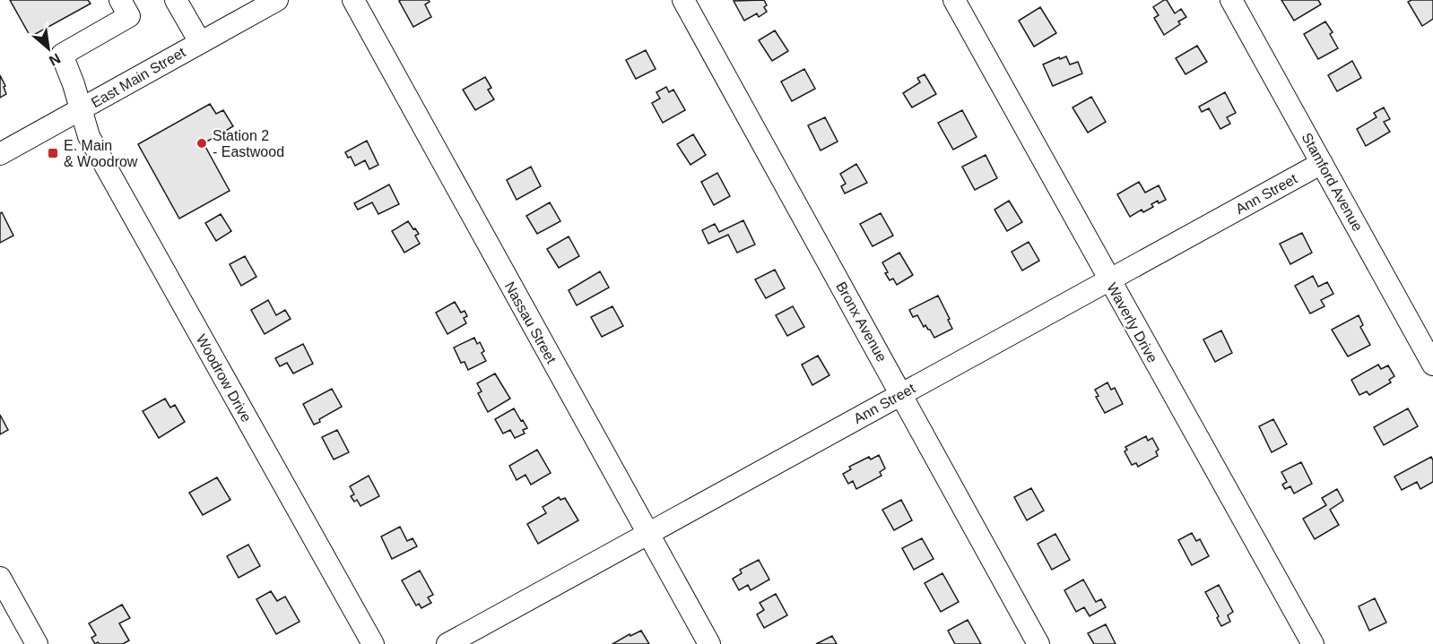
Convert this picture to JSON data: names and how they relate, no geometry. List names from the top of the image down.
{
  "streets": {
    "street": [
      "East Main Street",
      "Stamford Avenue",
      "Ann Street",
      "Bronx Avenue",
      "Nassau Street",
      "Waverly Drive",
      "Woodrow Drive"
    ]
  },
  "crossings": [
    ["East Main Street", "Woodrow Drive"],
    ["Stamford Avenue", "Ann Street"],
    ["Ann Street", "Bronx Avenue"],
    ["Ann Street", "Nassau Street"],
    ["Ann Street", "Waverly Drive"]
  ],
  "places": {
    "other": ["Station 2 - Eastwood"],
    "transit": ["E. Main & Woodrow"]
  },
  "north": "bottom right"
}
